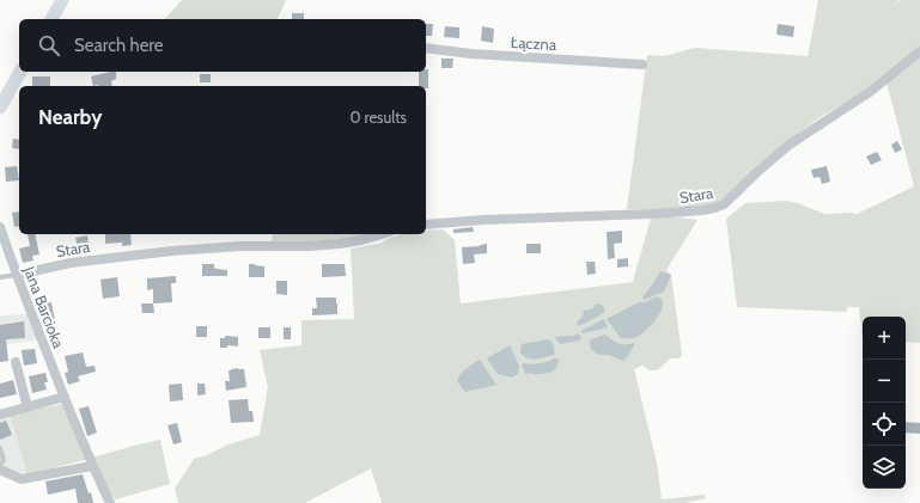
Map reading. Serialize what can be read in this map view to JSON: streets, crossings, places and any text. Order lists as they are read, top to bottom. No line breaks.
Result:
{"streets":{"street":["Łączna","Stara","Jana Barcioka"]},"crossings":[["Stara","Jana Barcioka"]],"page":{"search":"Search here","heading":["Nearby","0 results"],"map_buttons":["+","−"]}}
